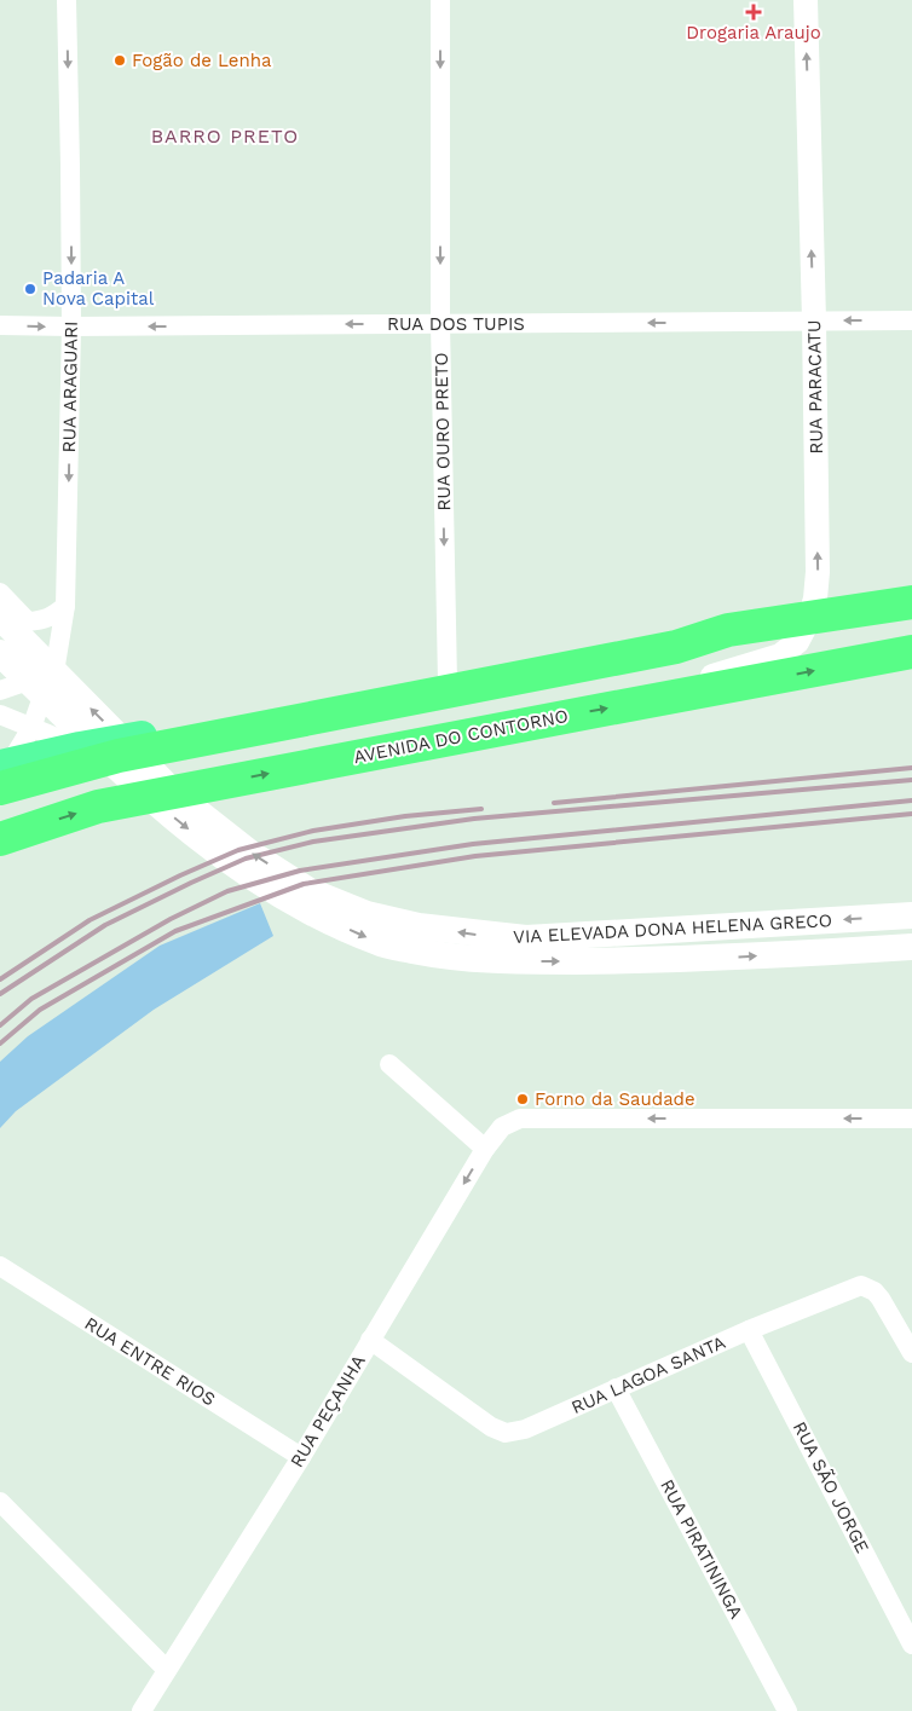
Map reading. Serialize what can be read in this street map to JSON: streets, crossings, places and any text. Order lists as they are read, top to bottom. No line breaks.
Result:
{"streets":{"highway":["AVENIDA DO CONTORNO"],"main road":["VIA ELEVADA DONA HELENA GRECO"],"street":["RUA DOS TUPIS","RUA ARAGUARI","RUA PARACATU","RUA OURO PRETO","RUA ENTRE RIOS","RUA LAGOA SANTA","RUA PEÇANHA","RUA SÃO JORGE","RUA PIRATININGA"]},"crossings":[["RUA DOS TUPIS","RUA ARAGUARI"],["RUA DOS TUPIS","RUA PARACATU"],["RUA DOS TUPIS","RUA OURO PRETO"],["RUA PARACATU","AVENIDA DO CONTORNO"],["RUA ENTRE RIOS","RUA PEÇANHA"],["RUA LAGOA SANTA","RUA PEÇANHA"],["RUA LAGOA SANTA","RUA SÃO JORGE"],["RUA LAGOA SANTA","RUA PIRATININGA"]],"one_way":["RUA DOS TUPIS","RUA ARAGUARI","RUA PARACATU","RUA OURO PRETO","RUA PEÇANHA"],"districts":["BARRO PRETO"],"places":{"health":["Drogaria Araujo"],"other":["Fogão de Lenha","Padaria A Nova Capital","Forno da Saudade"]}}
